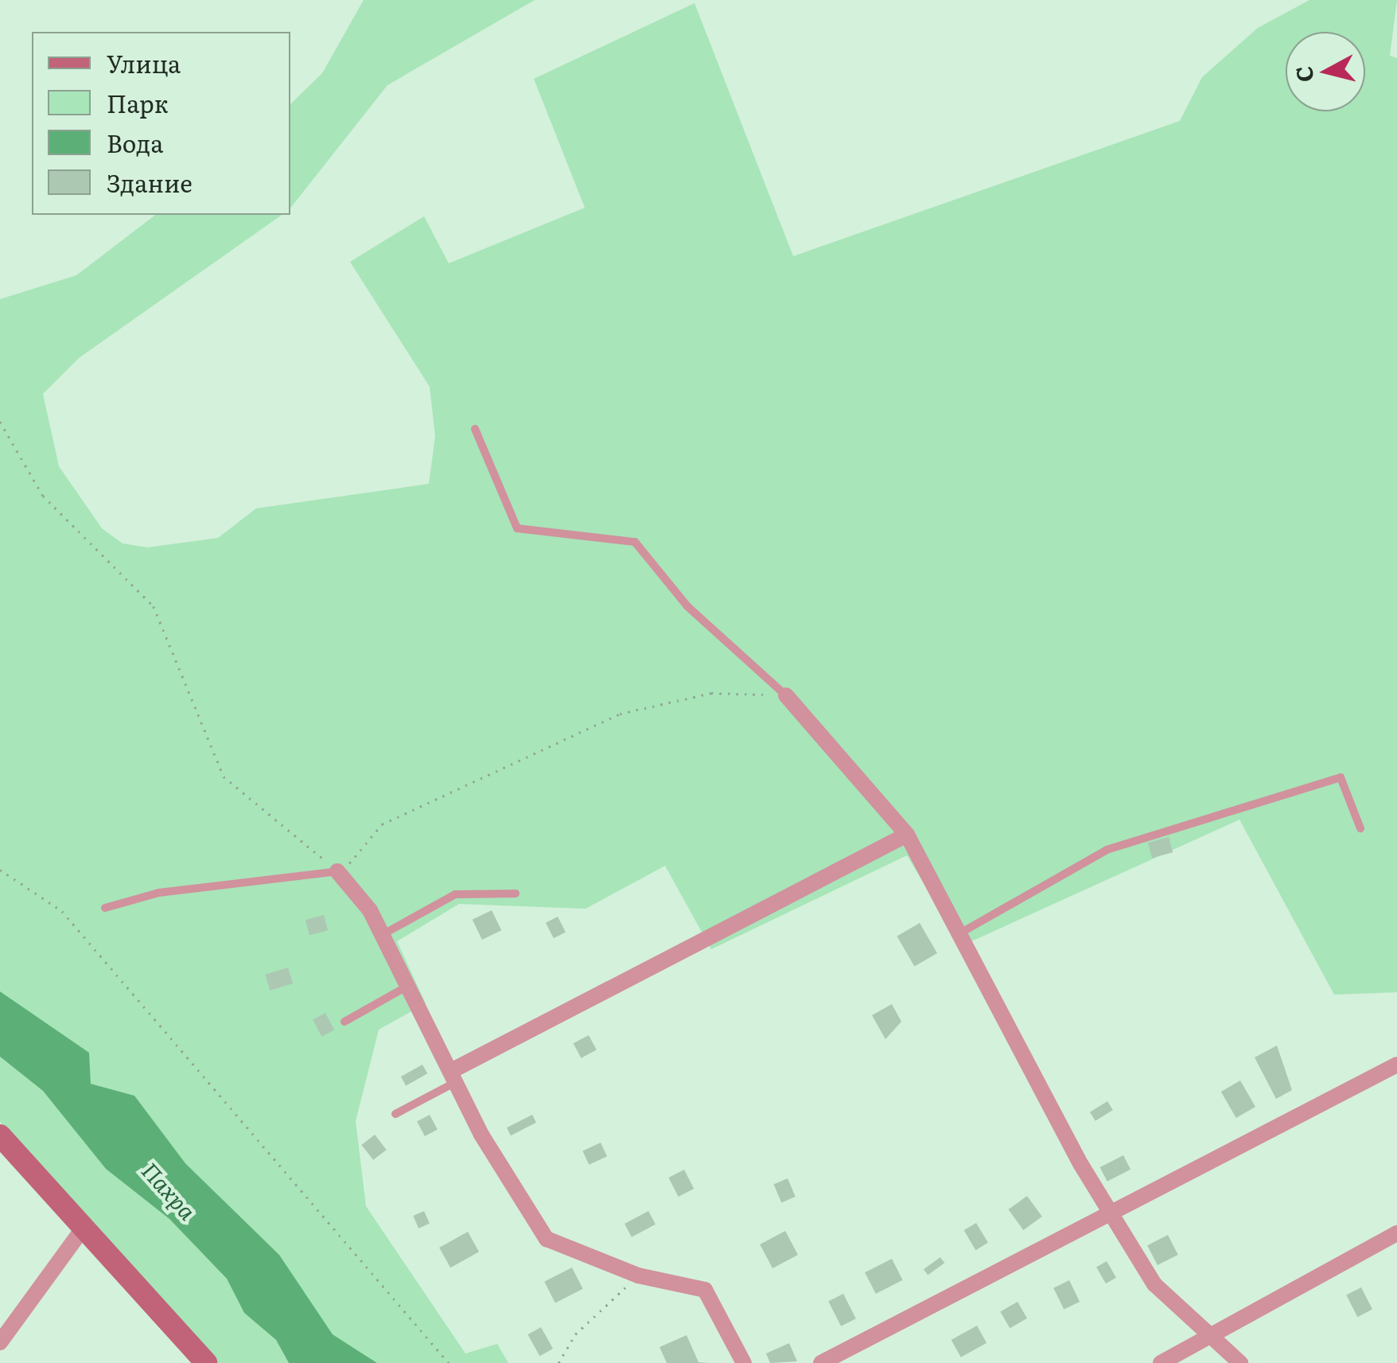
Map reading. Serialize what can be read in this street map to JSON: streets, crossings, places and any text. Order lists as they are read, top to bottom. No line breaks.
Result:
{"water":["Пахра"],"legend":["Улица","Парк","Вода","Здание"],"north":"left"}
